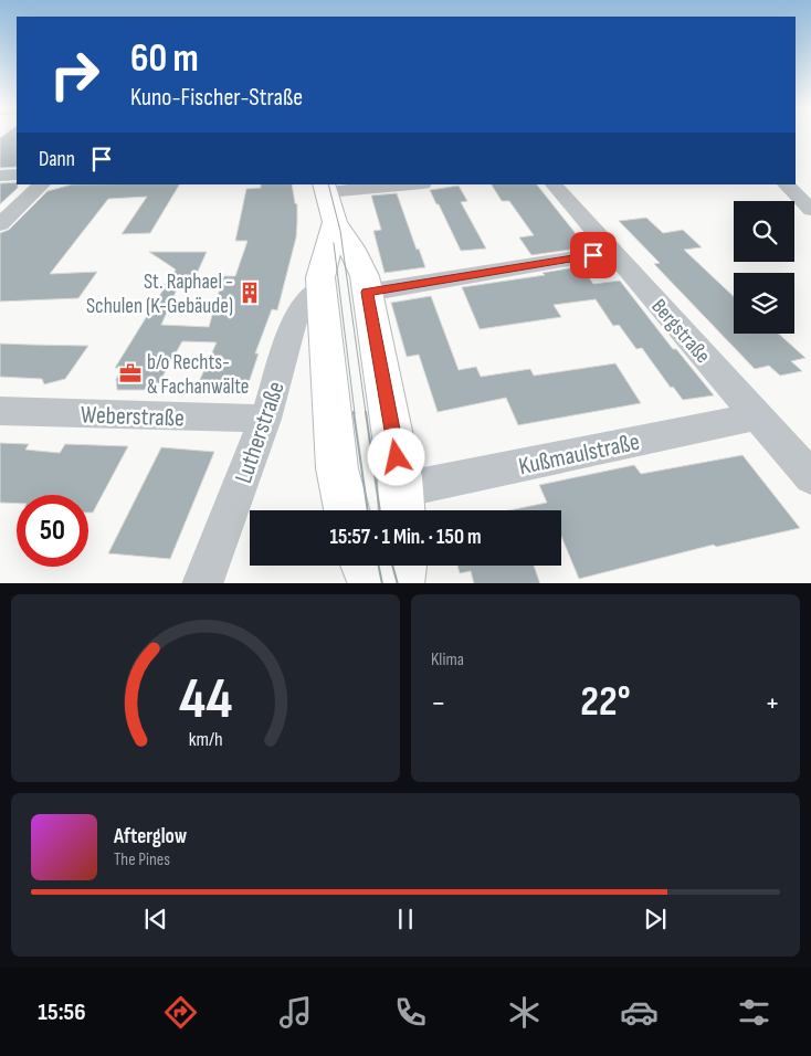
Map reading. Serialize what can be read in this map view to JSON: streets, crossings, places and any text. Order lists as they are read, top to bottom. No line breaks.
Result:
{"streets":{"street":["Bergstraße","Weberstraße","Lutherstraße","Kußmaulstraße"]},"crossings":[["Bergstraße","Kußmaulstraße"],["Weberstraße","Lutherstraße"]],"places":{"building":["St. Raphael - Schulen (K-Gebäude)"],"office":["b/o Rechts- & Fachanwälte"]},"page":{"turn":["60 m","Kuno-Fischer-Straße"],"then":"Dann","limit":"50","trip":"15:57 · 1 Min. · 150 m","tile":"Klima","heat":["−","22°","+"],"song":["Afterglow","The Pines"],"tabs":"15:56","gauge":["44","km/h"]}}
